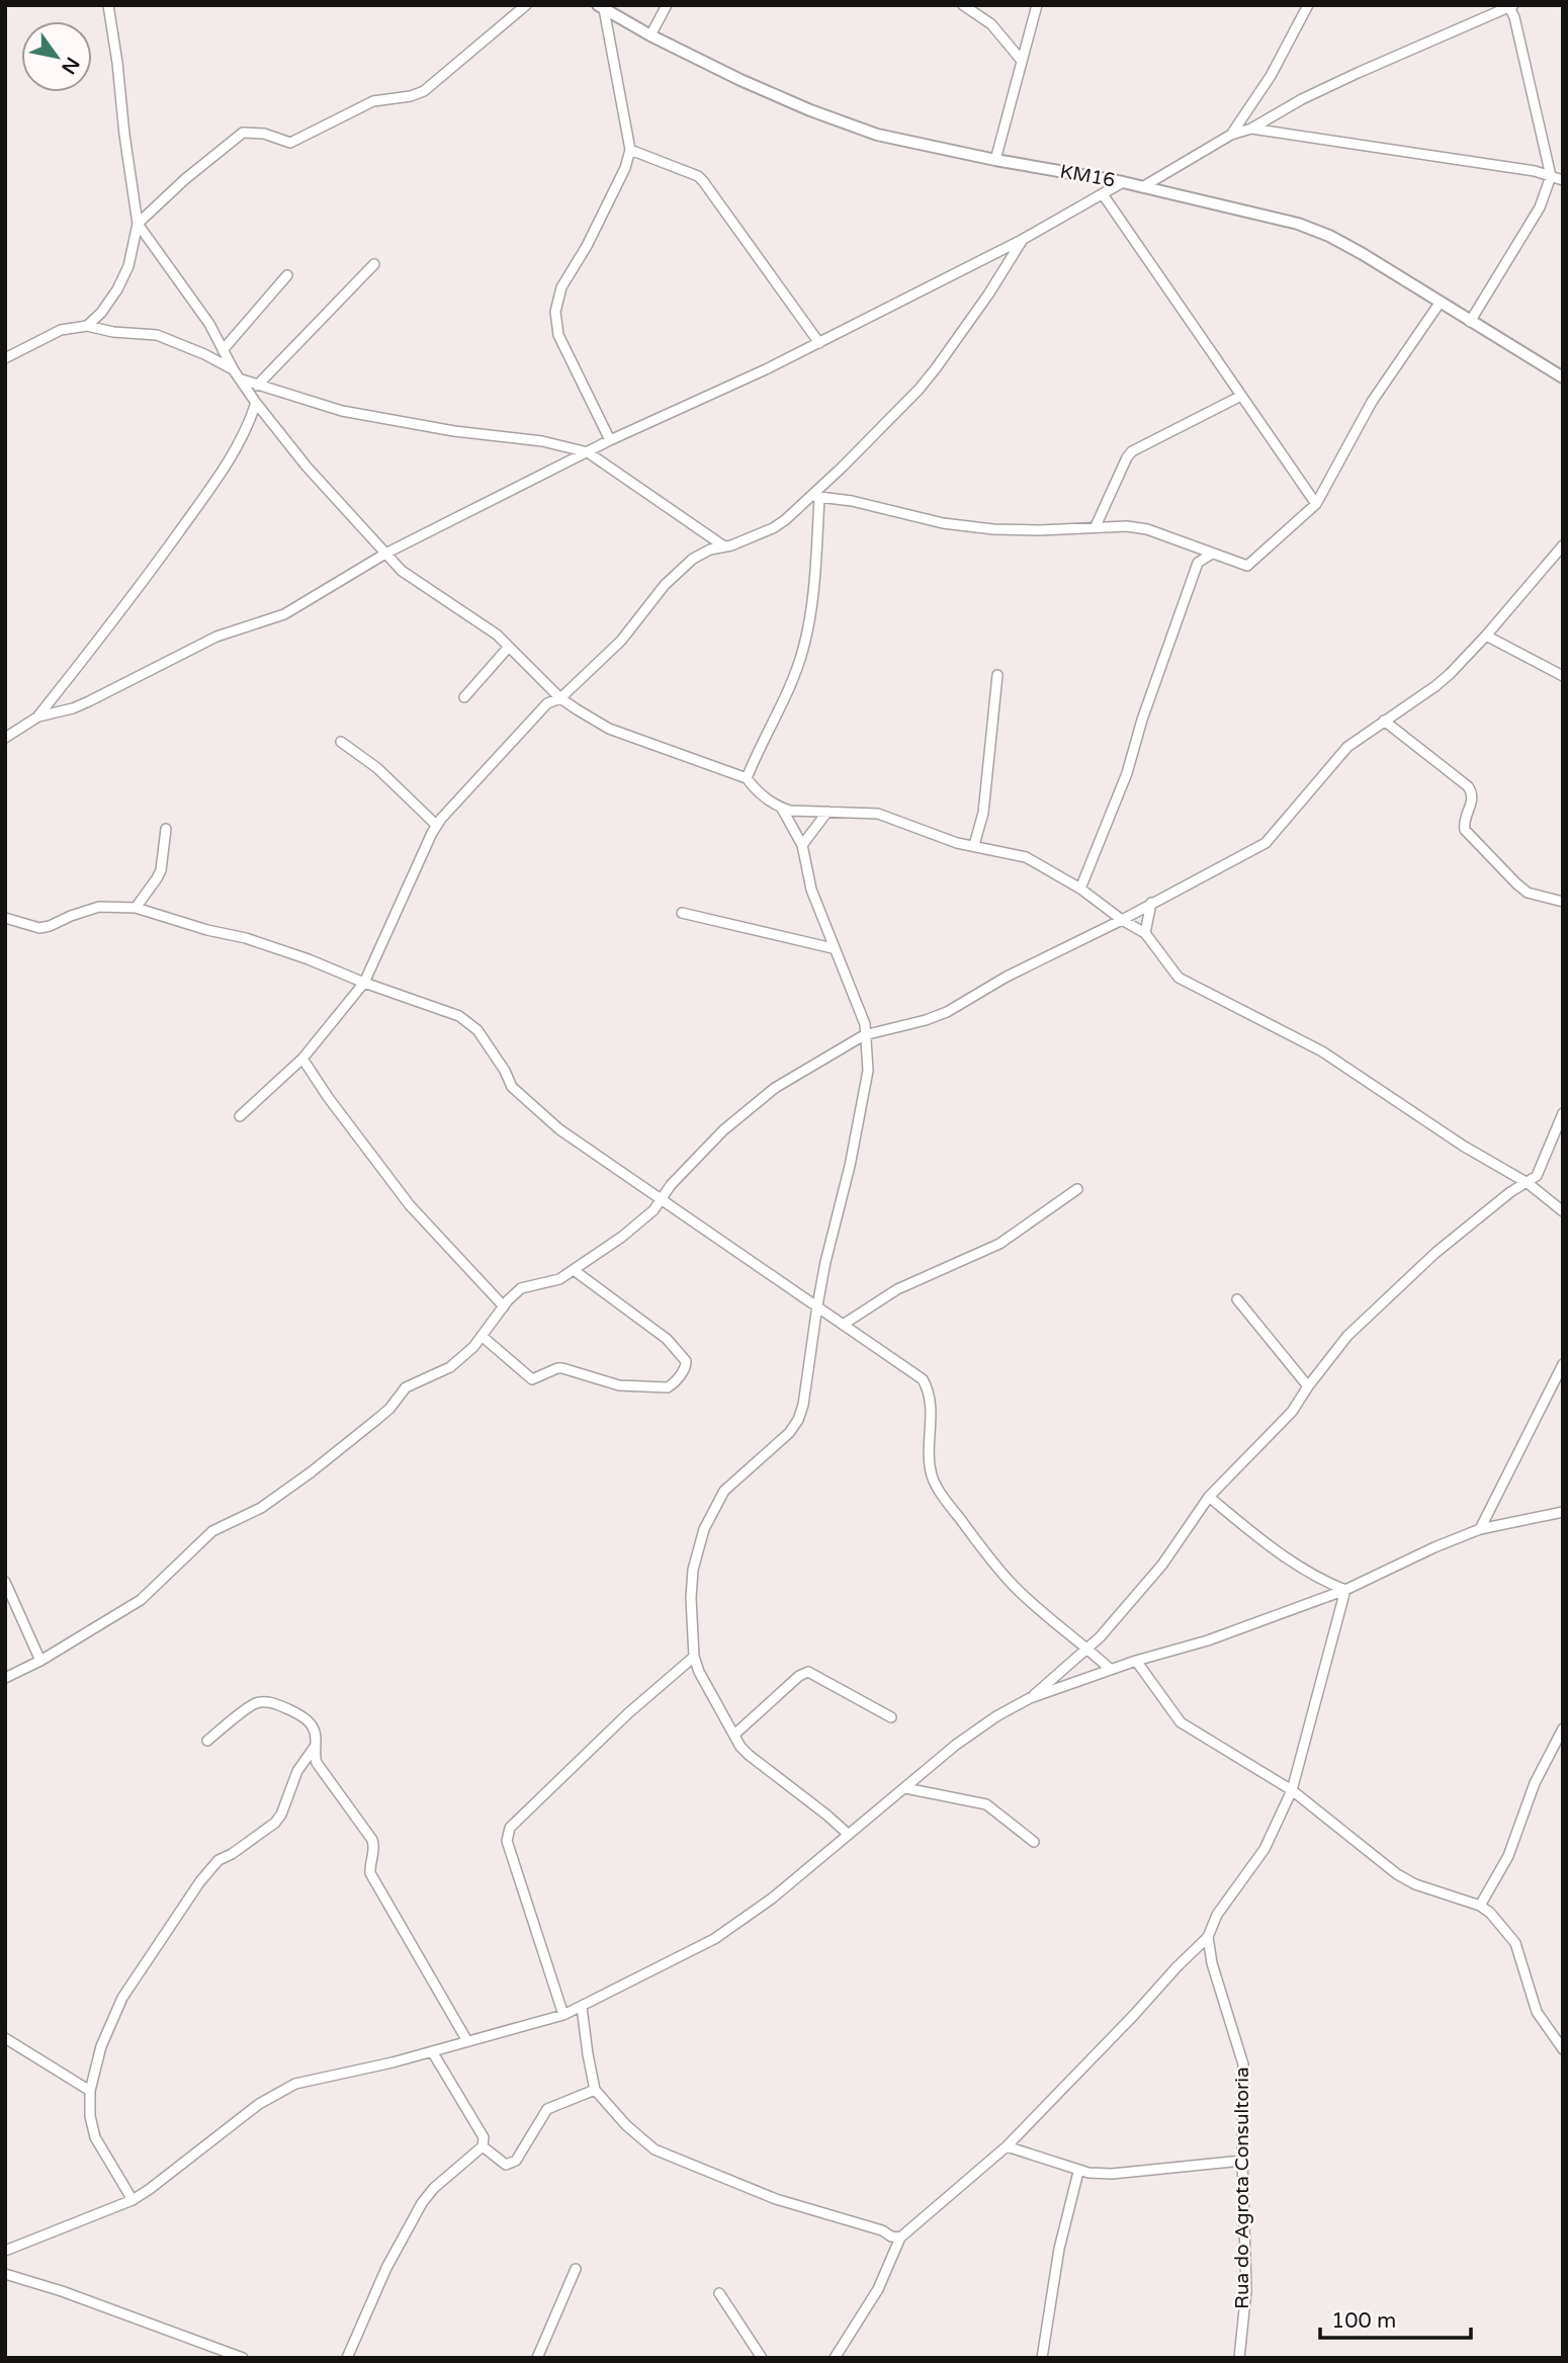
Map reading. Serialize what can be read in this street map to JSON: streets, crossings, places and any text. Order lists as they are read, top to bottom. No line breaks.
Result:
{"streets":{"street":["KM16","Rua do Agrota Consultoria"]},"scale_bar":"100 m","north":"bottom right"}
